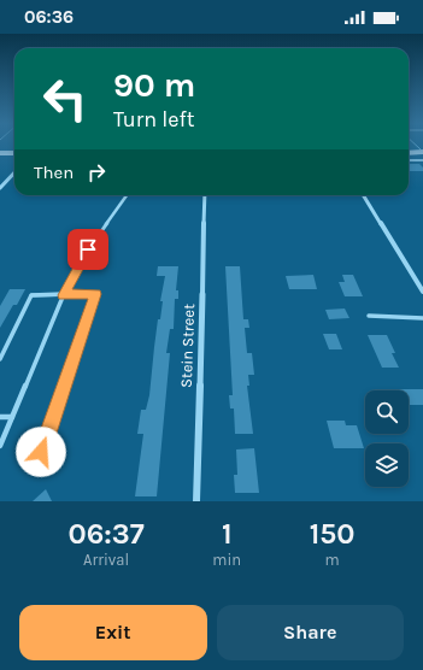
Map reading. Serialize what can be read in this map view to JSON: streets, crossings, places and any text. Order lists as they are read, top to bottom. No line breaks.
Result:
{"streets":{"street":["Stein Street"]},"page":{"status":"06:36","turn":["90 m","Turn left"],"then":"Then","eta":["06:37","Arrival","1","min","150","m"],"buttons":["Exit","Share"]}}
